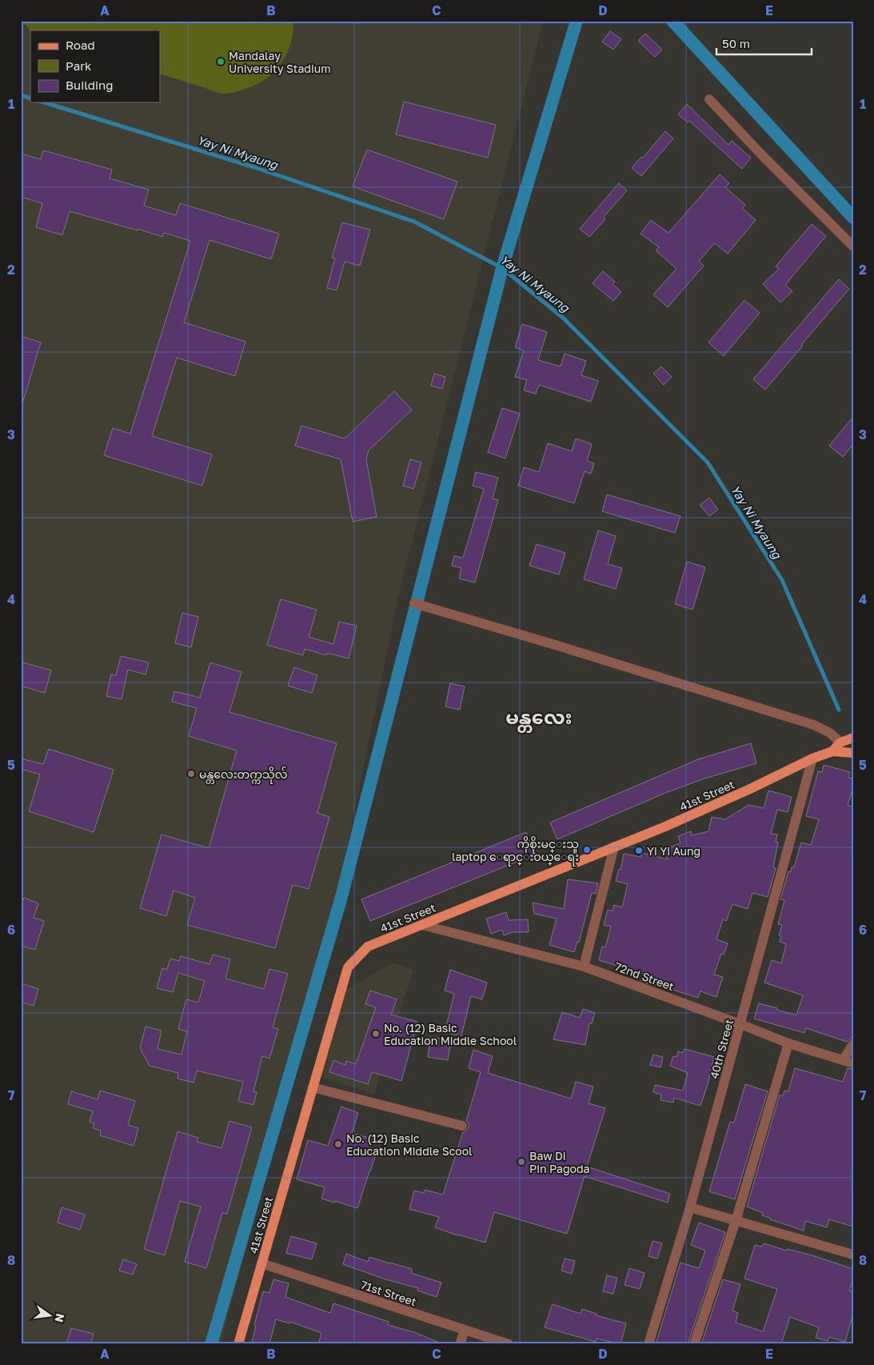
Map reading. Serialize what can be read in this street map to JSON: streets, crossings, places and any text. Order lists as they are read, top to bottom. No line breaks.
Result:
{"streets":{"main road":["41st Street"],"street":["72nd Street","40th Street","71st Street"]},"crossings":[["41st Street","72nd Street"],["41st Street","40th Street"],["41st Street","71st Street"],["72nd Street","40th Street"]],"districts":["မန္တလေး"],"water":["Yay Ni Myaung"],"places":["Mandalay University Stadium","မန္တလေးတက္ကသိုလ်","ကိုစိုးမင္းသူ laptop ေရာင္းဝယ္ေရး","Yi Yi Aung","No. (12) Basic Education Middle School","No. (12) Basic Education Middle Scool","Baw Di Pin Pagoda"],"legend":["Road","Park","Building"],"scale_bar":"50 m","north":"right","grid":{"columns":["A","B","C","D","E"],"rows":["1","2","3","4","5","6","7","8"]}}
